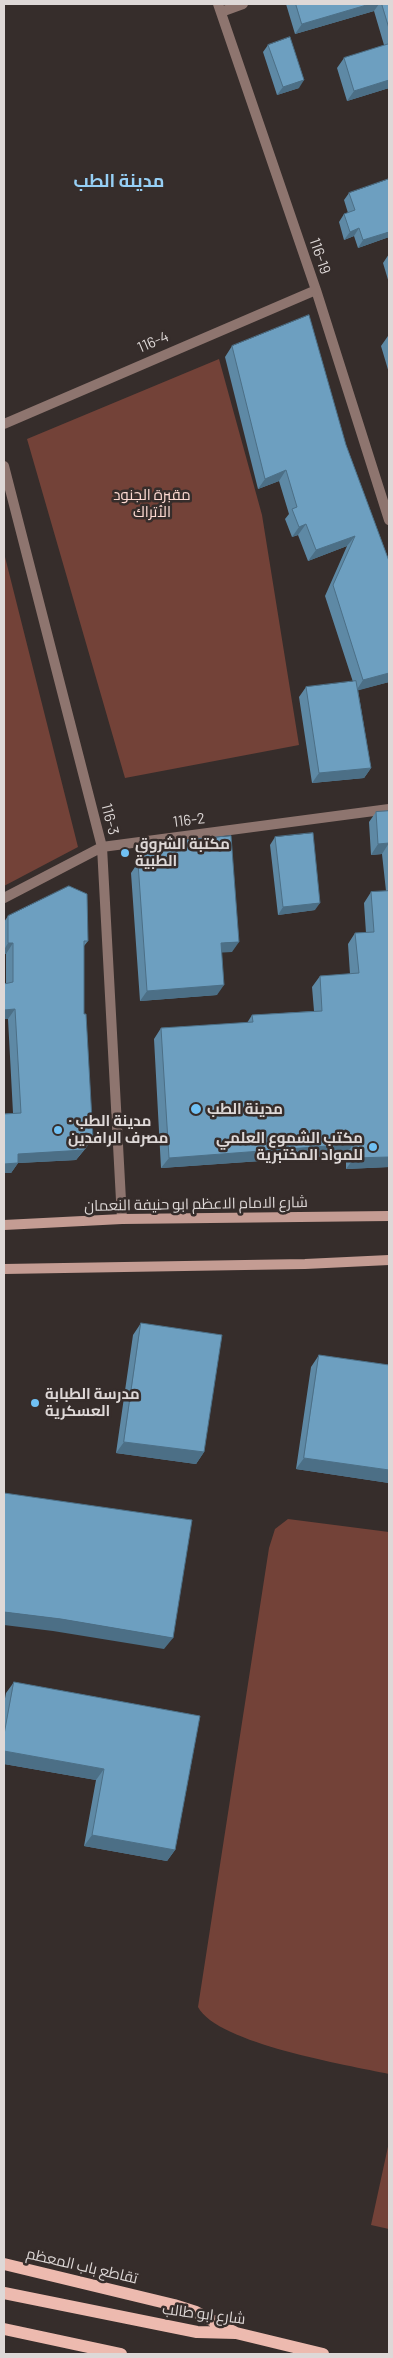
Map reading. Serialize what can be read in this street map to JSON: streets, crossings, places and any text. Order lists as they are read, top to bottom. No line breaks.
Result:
{"streets":{"main road":["شارع الامام الاعظم ابو حنيفة النعمان","تقاطع باب المعظم","شارع ابو طالب"],"street":["116-19","116-4","116-3","116-2"]},"crossings":[["116-19","116-4"],["116-3","116-2"],["116-3","شارع الامام الاعظم ابو حنيفة النعمان"],["تقاطع باب المعظم","شارع ابو طالب"]],"districts":["مدينة الطب"],"parks":["مقبرة الجنود الأتراك"],"places":["مكتبة الشروق الطبية","مدينة الطب","مدينة الطب ٠ مصرف الرافدين","مكتب الشموع العلمي للمواد المختبرية","مدرسة الطبابة العسكرية"]}
